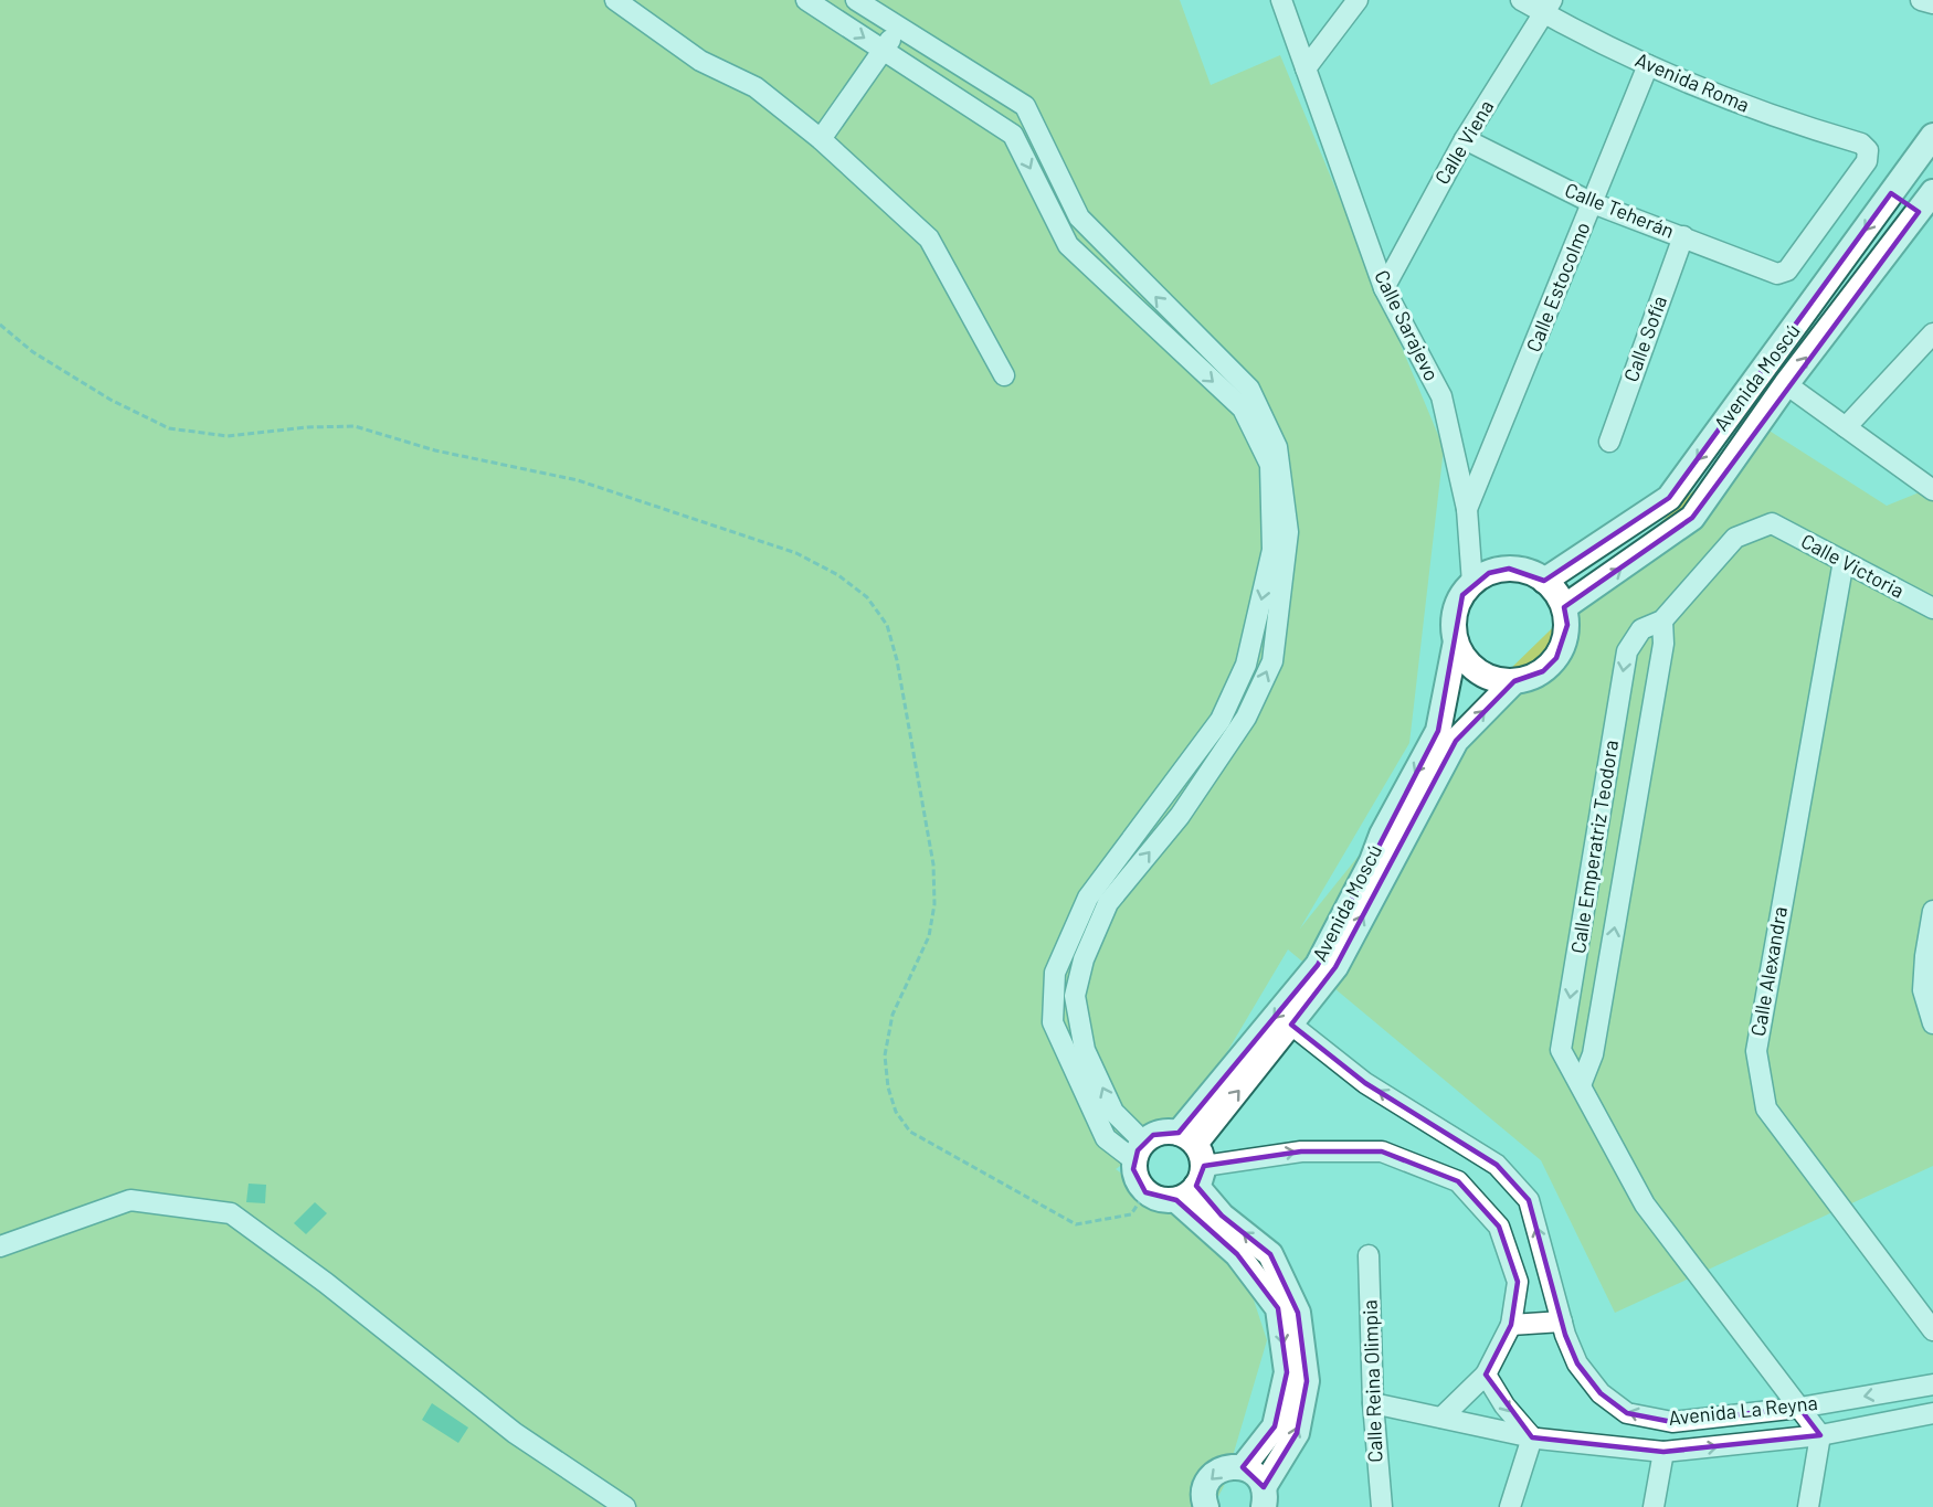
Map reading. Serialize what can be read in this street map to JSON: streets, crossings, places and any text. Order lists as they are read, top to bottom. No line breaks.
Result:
{"streets":{"street":["Avenida Roma","Calle Viena","Calle Teherán","Calle Estocolmo","Calle Sarajevo","Calle Sofía","Avenida Moscú","Calle Victoria","Calle Emperatriz Teodora","Calle Alexandra","Calle Reina Olimpia","Avenida La Reyna"]},"crossings":[["Avenida Roma","Calle Viena"],["Avenida Roma","Calle Teherán"],["Avenida Roma","Calle Estocolmo"],["Calle Viena","Calle Teherán"],["Calle Viena","Calle Sarajevo"],["Calle Teherán","Calle Estocolmo"],["Calle Teherán","Calle Sofía"],["Calle Estocolmo","Calle Sarajevo"],["Calle Sarajevo","Avenida Moscú"],["Avenida Moscú","Avenida La Reyna"],["Calle Victoria","Calle Emperatriz Teodora"],["Calle Victoria","Calle Alexandra"],["Calle Emperatriz Teodora","Avenida La Reyna"],["Calle Reina Olimpia","Avenida La Reyna"]]}
